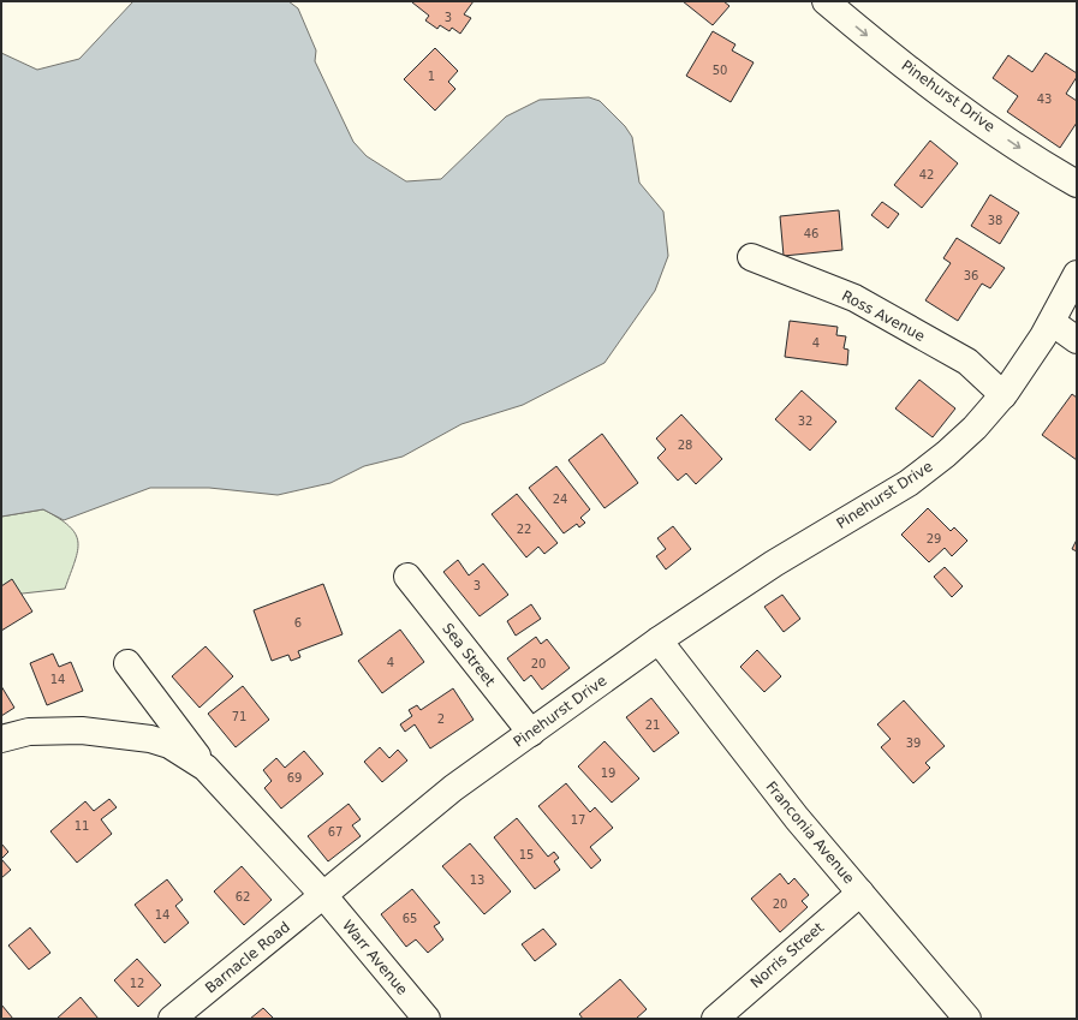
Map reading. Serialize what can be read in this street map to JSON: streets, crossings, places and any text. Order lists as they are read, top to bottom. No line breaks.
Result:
{"streets":{"street":["Pinehurst Drive","Ross Avenue","Sea Street","Franconia Avenue","Norris Street","Barnacle Road","Warr Avenue"]},"crossings":[["Pinehurst Drive","Ross Avenue"],["Pinehurst Drive","Sea Street"],["Pinehurst Drive","Franconia Avenue"],["Pinehurst Drive","Barnacle Road"],["Pinehurst Drive","Warr Avenue"],["Franconia Avenue","Norris Street"],["Barnacle Road","Warr Avenue"]],"house_numbers":["3","50","1","43","42","38","46","36","4","32","28","24","22","29","3","6","4","20","14","71","2","21","39","19","69","17","11","67","15","13","62","20","14","65","12"]}
